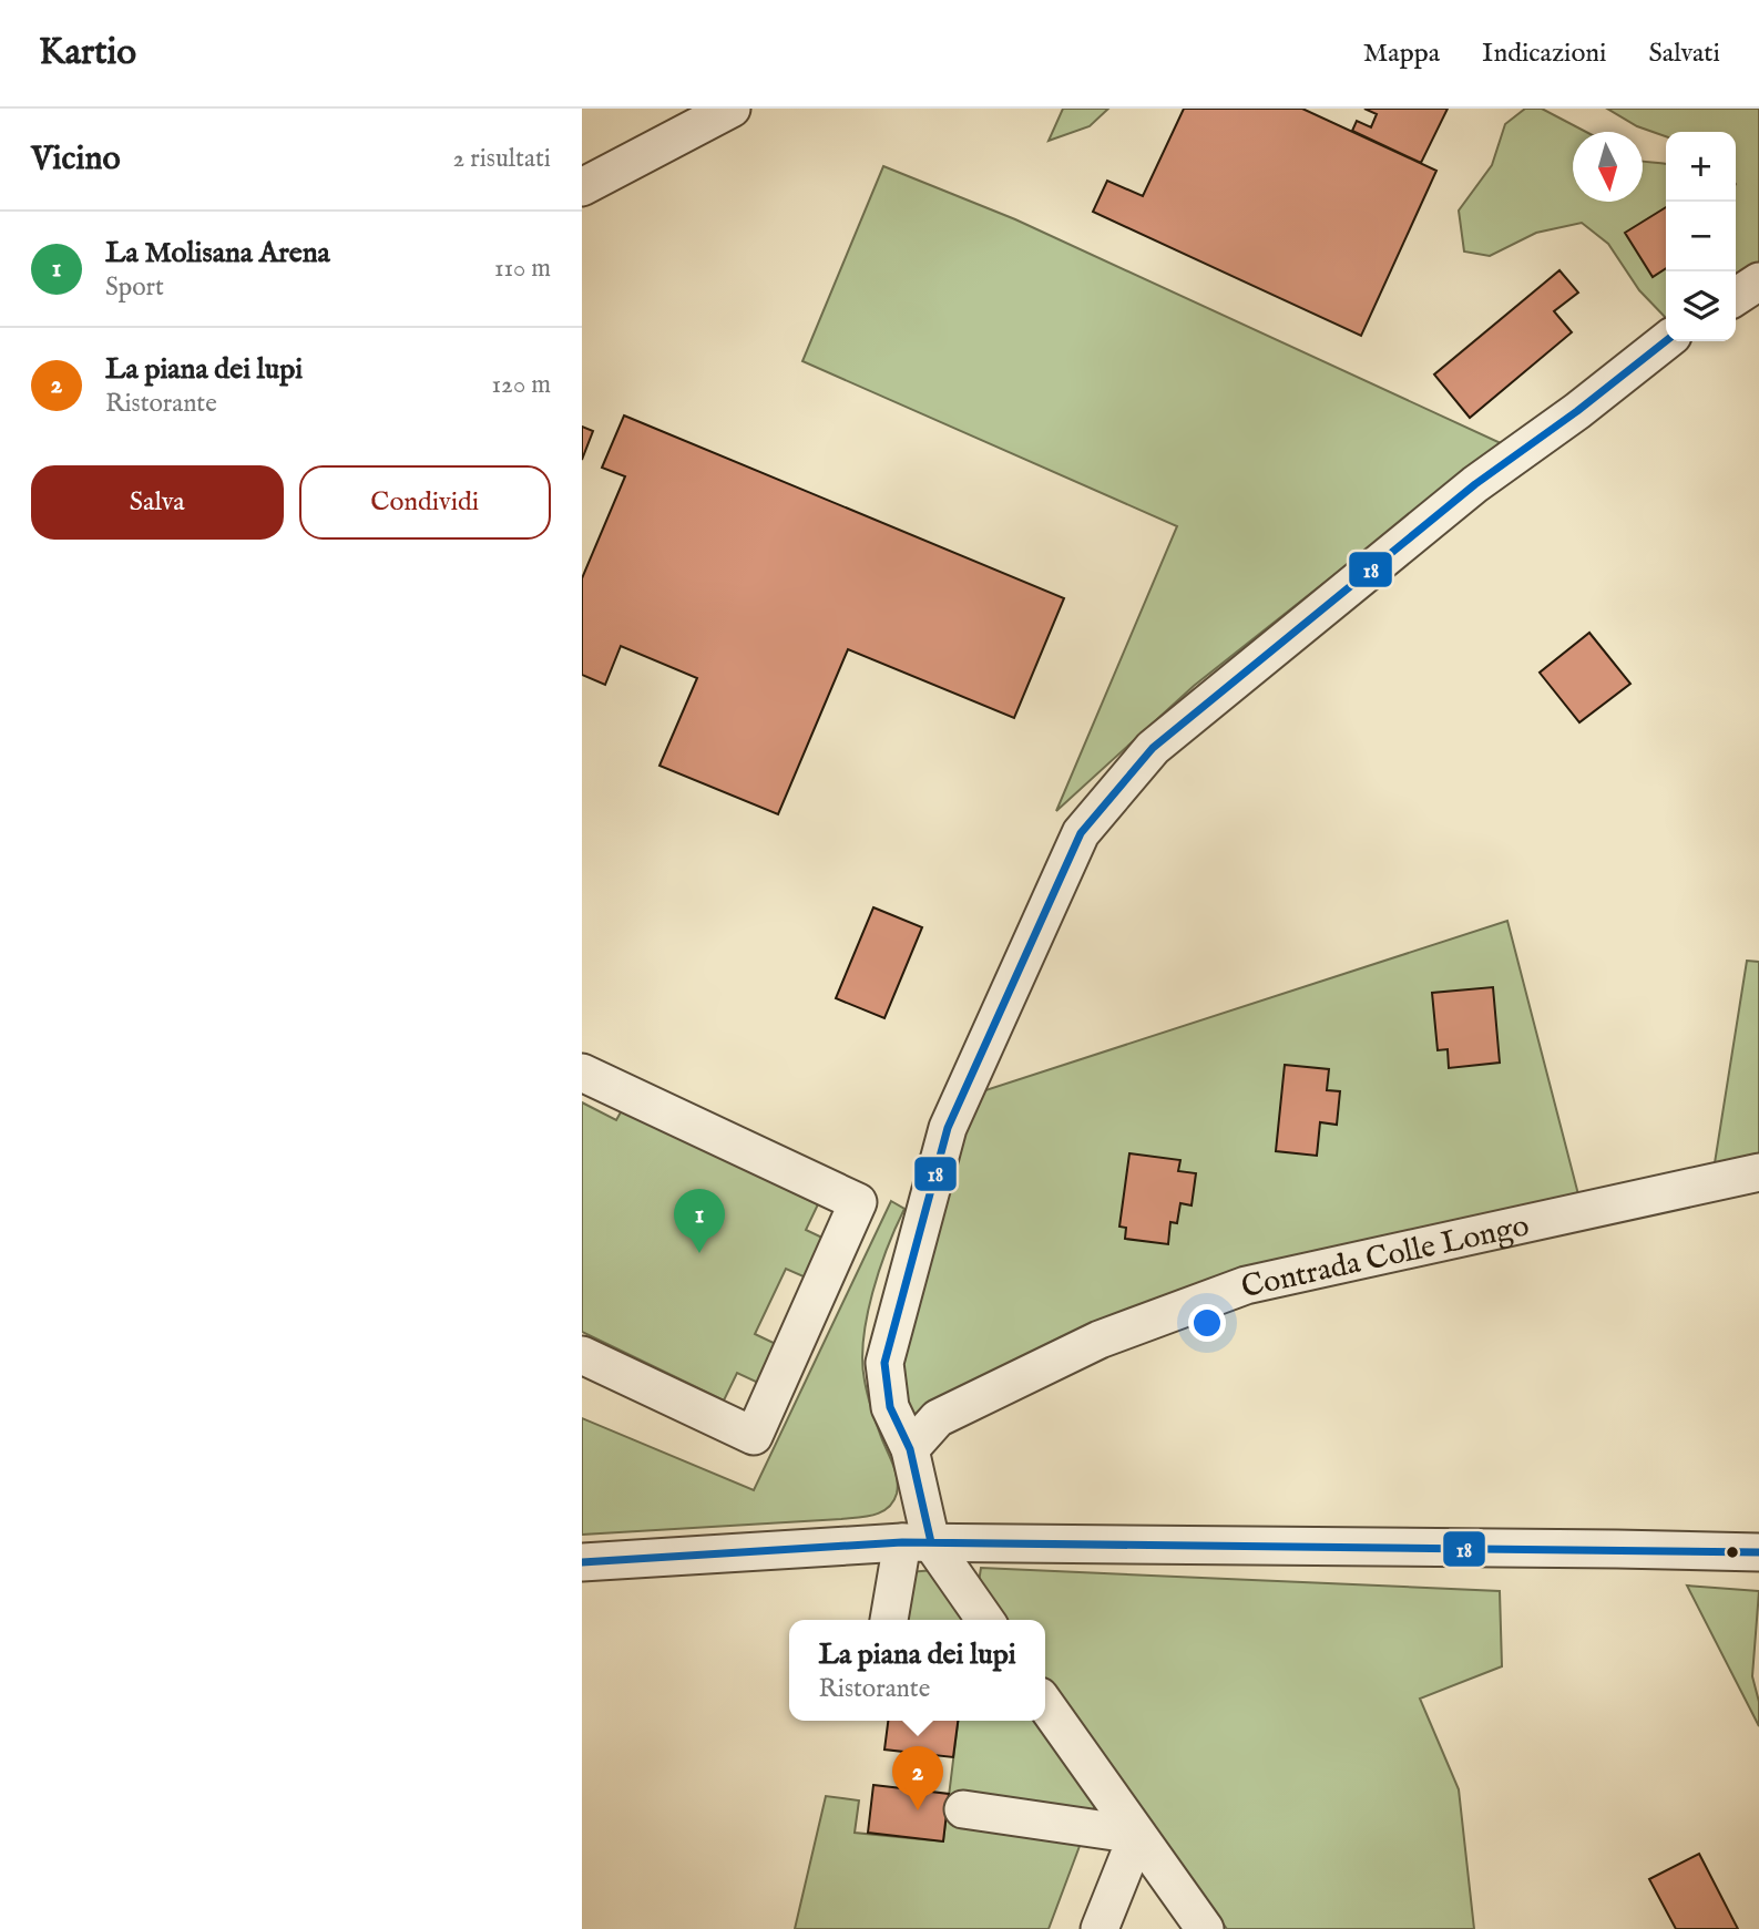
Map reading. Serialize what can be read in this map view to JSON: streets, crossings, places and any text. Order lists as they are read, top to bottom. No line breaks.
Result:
{"streets":{"street":["Contrada Colle Longo"]},"lines":["transit line 18"],"north":"bottom","page":{"header":"Kartio","nav":["Mappa","Indicazioni","Salvati"],"heading":["Vicino","2 risultati"],"map_buttons":["+","−"],"list":[{"mark":"1","name":"La Molisana Arena","note":"Sport","value":"110 m"},{"mark":"2","name":"La piana dei lupi","note":"Ristorante","value":"120 m"}],"buttons":["Salva","Condividi"],"pins":["1","2"],"popup":["La piana dei lupi","Ristorante"]}}
